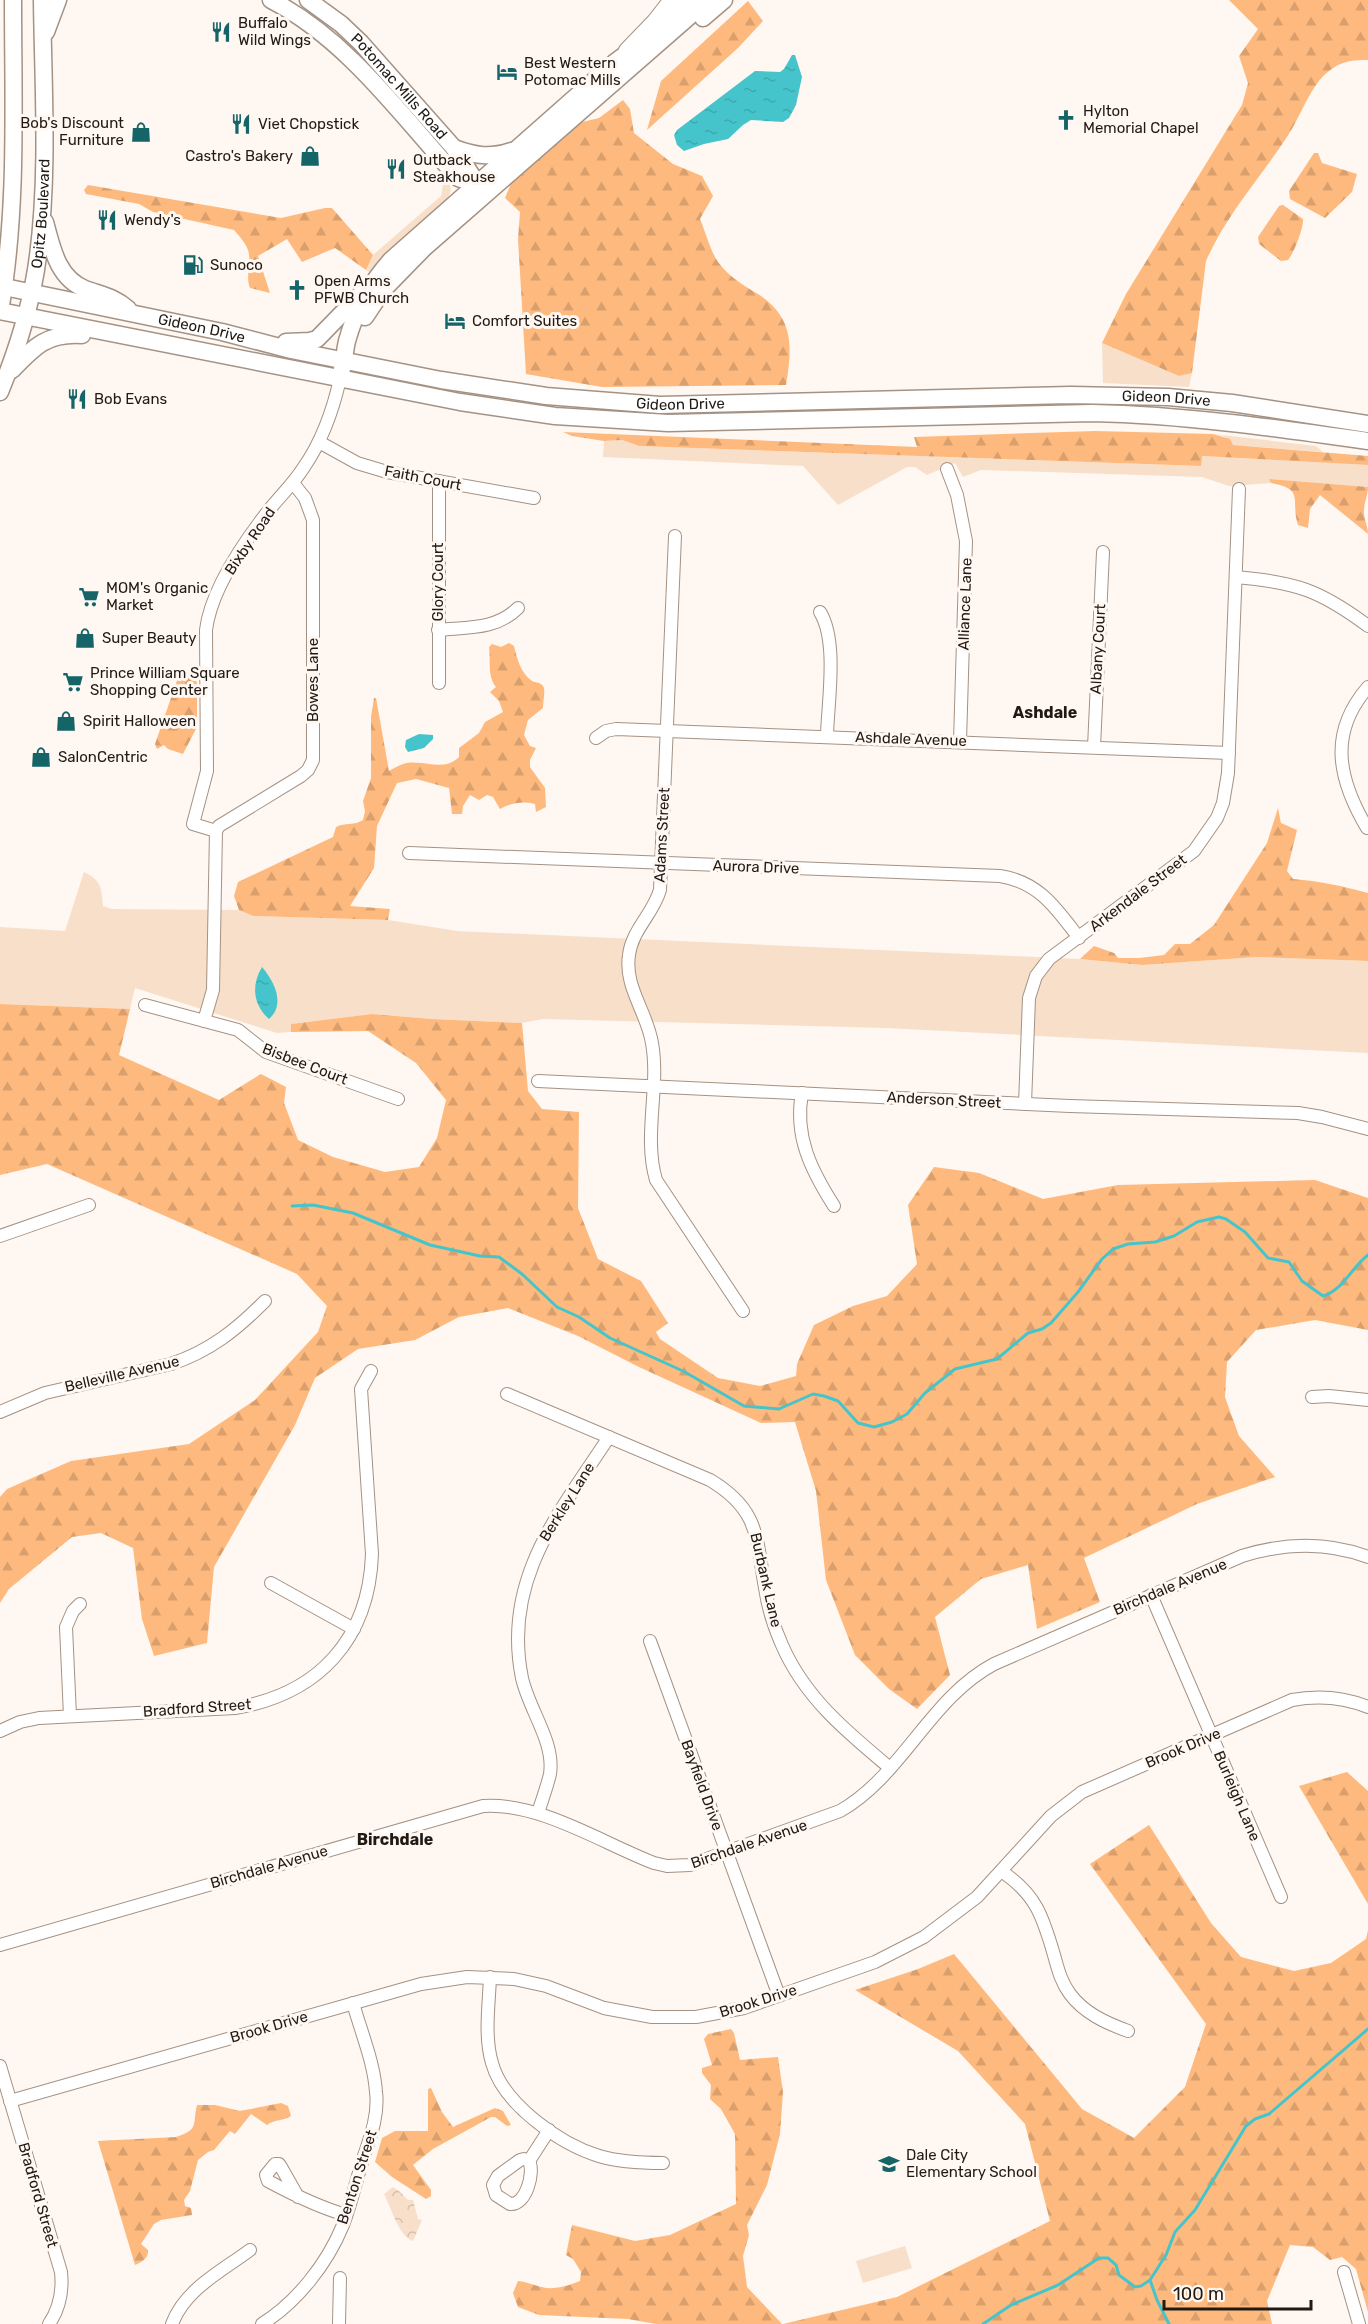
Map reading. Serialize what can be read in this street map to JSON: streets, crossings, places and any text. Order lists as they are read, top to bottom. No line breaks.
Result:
{"streets":{"main road":["Potomac Mills Road","Opitz Boulevard","Gideon Drive"],"street":["Faith Court","Bixby Road","Glory Court","Alliance Lane","Albany Court","Bowes Lane","Ashdale Avenue","Adams Street","Aurora Drive","Arkendale Street","Bisbee Court","Anderson Street","Belleville Avenue","Berkley Lane","Burbank Lane","Birchdale Avenue","Bradford Street","Brook Drive","Bayfield Drive","Burleigh Lane","Benton Street"]},"crossings":[["Opitz Boulevard","Gideon Drive"],["Gideon Drive","Bixby Road"],["Faith Court","Bixby Road"],["Faith Court","Glory Court"],["Bixby Road","Bowes Lane"],["Alliance Lane","Ashdale Avenue"],["Albany Court","Ashdale Avenue"],["Ashdale Avenue","Adams Street"],["Ashdale Avenue","Arkendale Street"],["Adams Street","Aurora Drive"],["Adams Street","Anderson Street"],["Aurora Drive","Arkendale Street"],["Arkendale Street","Anderson Street"],["Berkley Lane","Burbank Lane"],["Berkley Lane","Birchdale Avenue"],["Burbank Lane","Birchdale Avenue"],["Birchdale Avenue","Bayfield Drive"],["Birchdale Avenue","Burleigh Lane"],["Bradford Street","Brook Drive"],["Brook Drive","Bayfield Drive"],["Brook Drive","Burleigh Lane"],["Brook Drive","Benton Street"]],"districts":["Ashdale","Birchdale"],"places":{"restaurant":["Buffalo Wild Wings","Viet Chopstick","Outback Steakhouse","Wendy's","Bob Evans"],"hotel":["Best Western Potomac Mills","Comfort Suites"],"church":["Hylton Memorial Chapel","Open Arms PFWB Church"],"shop":["Bob's Discount Furniture","Castro's Bakery","Super Beauty","Spirit Halloween","SalonCentric"],"fuel station":["Sunoco"],"supermarket":["MOM's Organic Market","Prince William Square Shopping Center"],"school or university":["Dale City Elementary School"]},"scale_bar":"100 m"}
